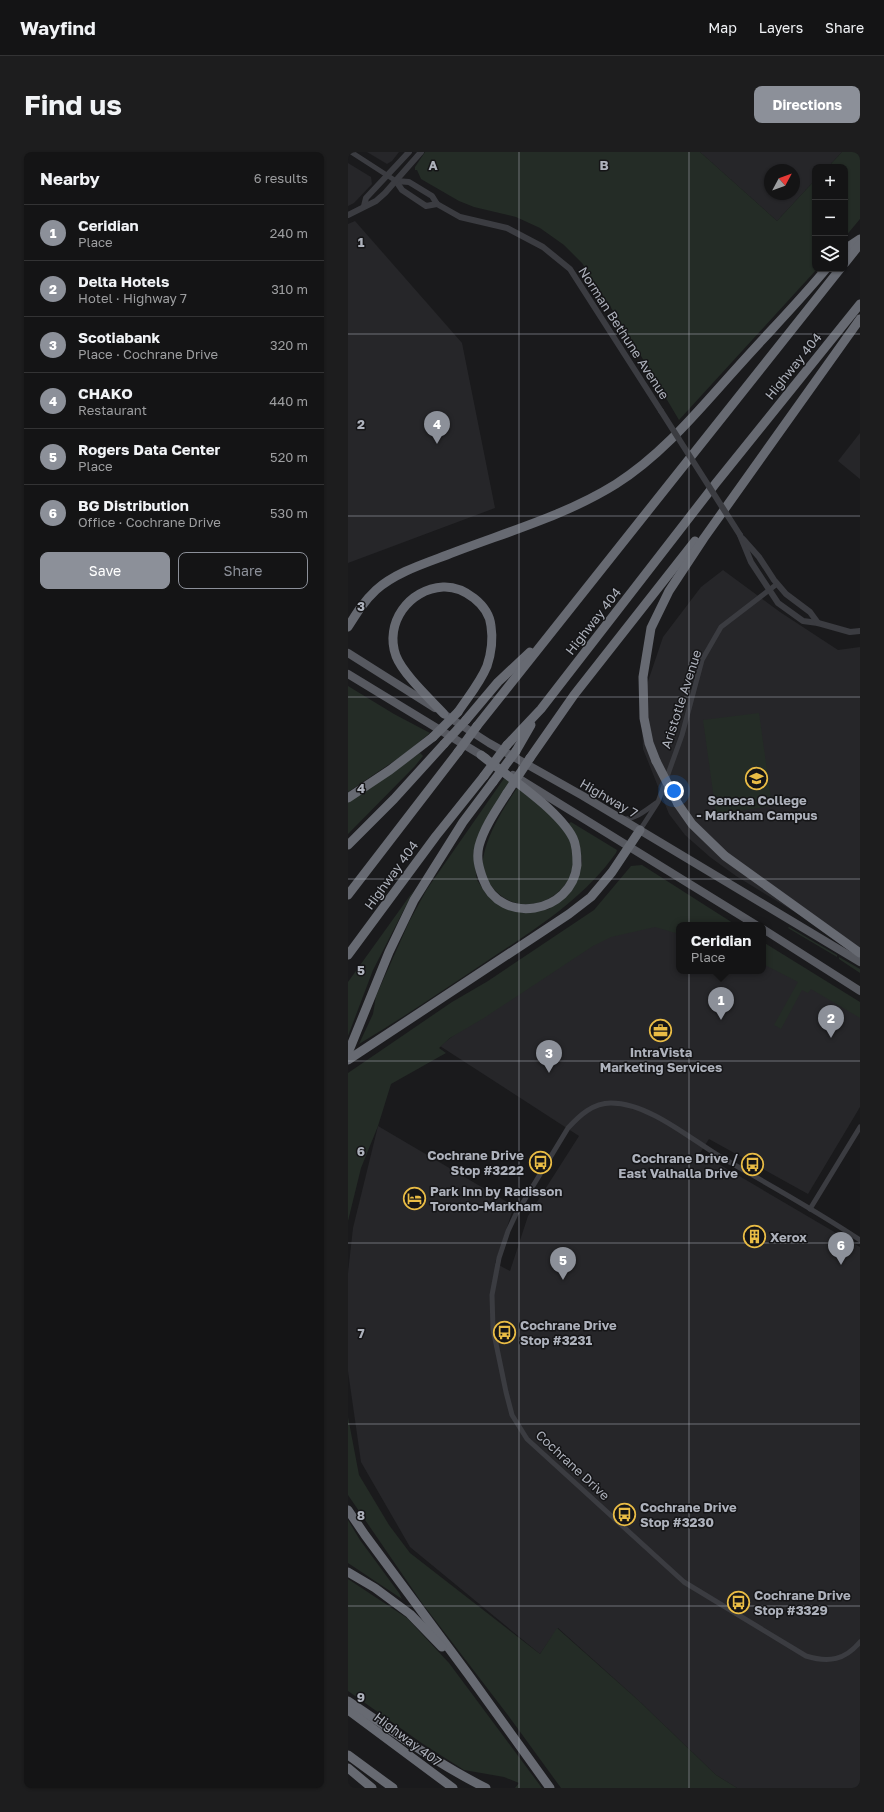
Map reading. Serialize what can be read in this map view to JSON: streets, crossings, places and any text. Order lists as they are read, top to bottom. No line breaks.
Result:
{"streets":{"highway":["Highway 404","Highway 407"],"main road":["Highway 7"],"street":["Norman Bethune Avenue","Aristotle Avenue","Cochrane Drive"]},"crossings":[["Norman Bethune Avenue","Aristotle Avenue"],["Aristotle Avenue","Highway 7"]],"places":{"school or university":["Seneca College - Markham Campus"],"office":["IntraVista Marketing Services"],"bus stop":["Cochrane Drive Stop #3222","Cochrane Drive / East Valhalla Drive","Cochrane Drive Stop #3231","Cochrane Drive Stop #3230","Cochrane Drive Stop #3329"],"hotel":["Park Inn by Radisson Toronto-Markham"],"building":["Xerox"]},"north":"top right","page":{"header":"Wayfind","nav":["Map","Layers","Share"],"buttons":["Directions",["Save","Share"]],"title":"Find us","heading":["Nearby","6 results"],"map_buttons":["+","−"],"list":[{"mark":"1","name":"Ceridian","note":"Place","value":"240 m"},{"mark":"2","name":"Delta Hotels","note":"Hotel · Highway 7","value":"310 m"},{"mark":"3","name":"Scotiabank","note":"Place · Cochrane Drive","value":"320 m"},{"mark":"4","name":"CHAKO","note":"Restaurant","value":"440 m"},{"mark":"5","name":"Rogers Data Center","note":"Place","value":"520 m"},{"mark":"6","name":"BG Distribution","note":"Office · Cochrane Drive","value":"530 m"}],"pins":["4","1","2","3","6","5"],"popup":["Ceridian","Place"]},"grid":{"columns":["A","B"],"rows":["1","2","3","4","5","6","7","8","9"]}}
